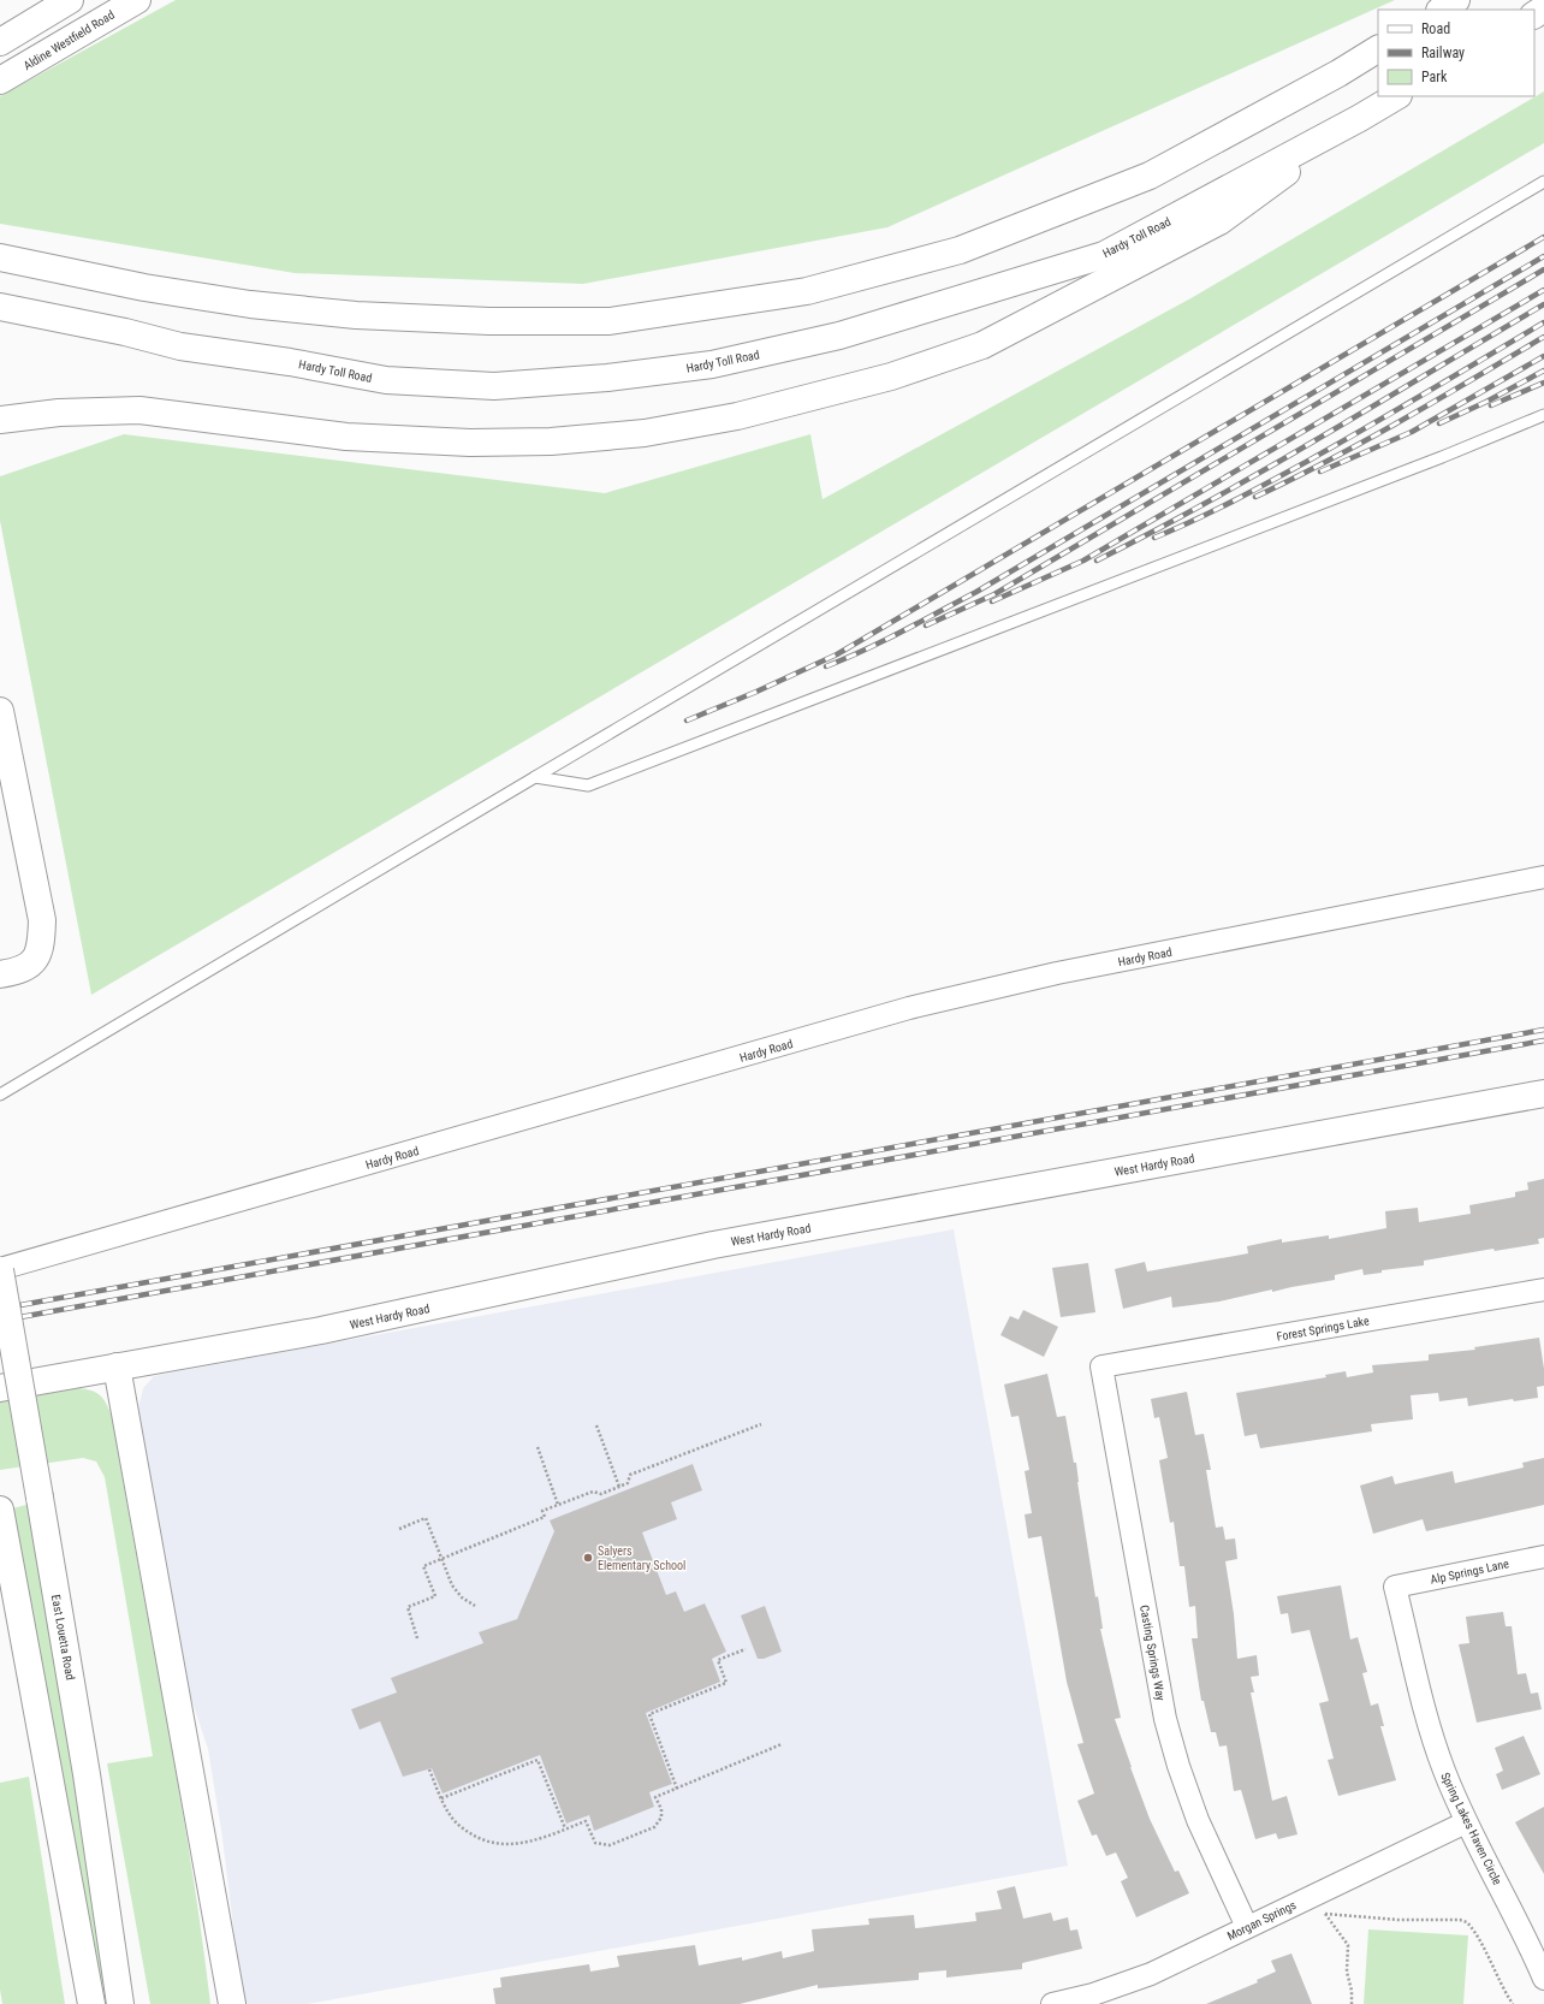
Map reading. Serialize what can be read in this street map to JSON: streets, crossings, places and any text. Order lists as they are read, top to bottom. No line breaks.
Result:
{"streets":{"main road":["Aldine Westfield Road","Hardy Toll Road","West Hardy Road","East Louetta Road"],"street":["Hardy Road","Forest Springs Lake","Alp Springs Lane","Casting Springs Way","Spring Lakes Haven Circle","Morgan Springs"]},"crossings":[["Hardy Road","East Louetta Road"],["Forest Springs Lake","Casting Springs Way"],["Alp Springs Lane","Spring Lakes Haven Circle"],["Casting Springs Way","Morgan Springs"],["Spring Lakes Haven Circle","Morgan Springs"]],"places":["Salyers Elementary School"],"legend":["Road","Railway","Park"]}
